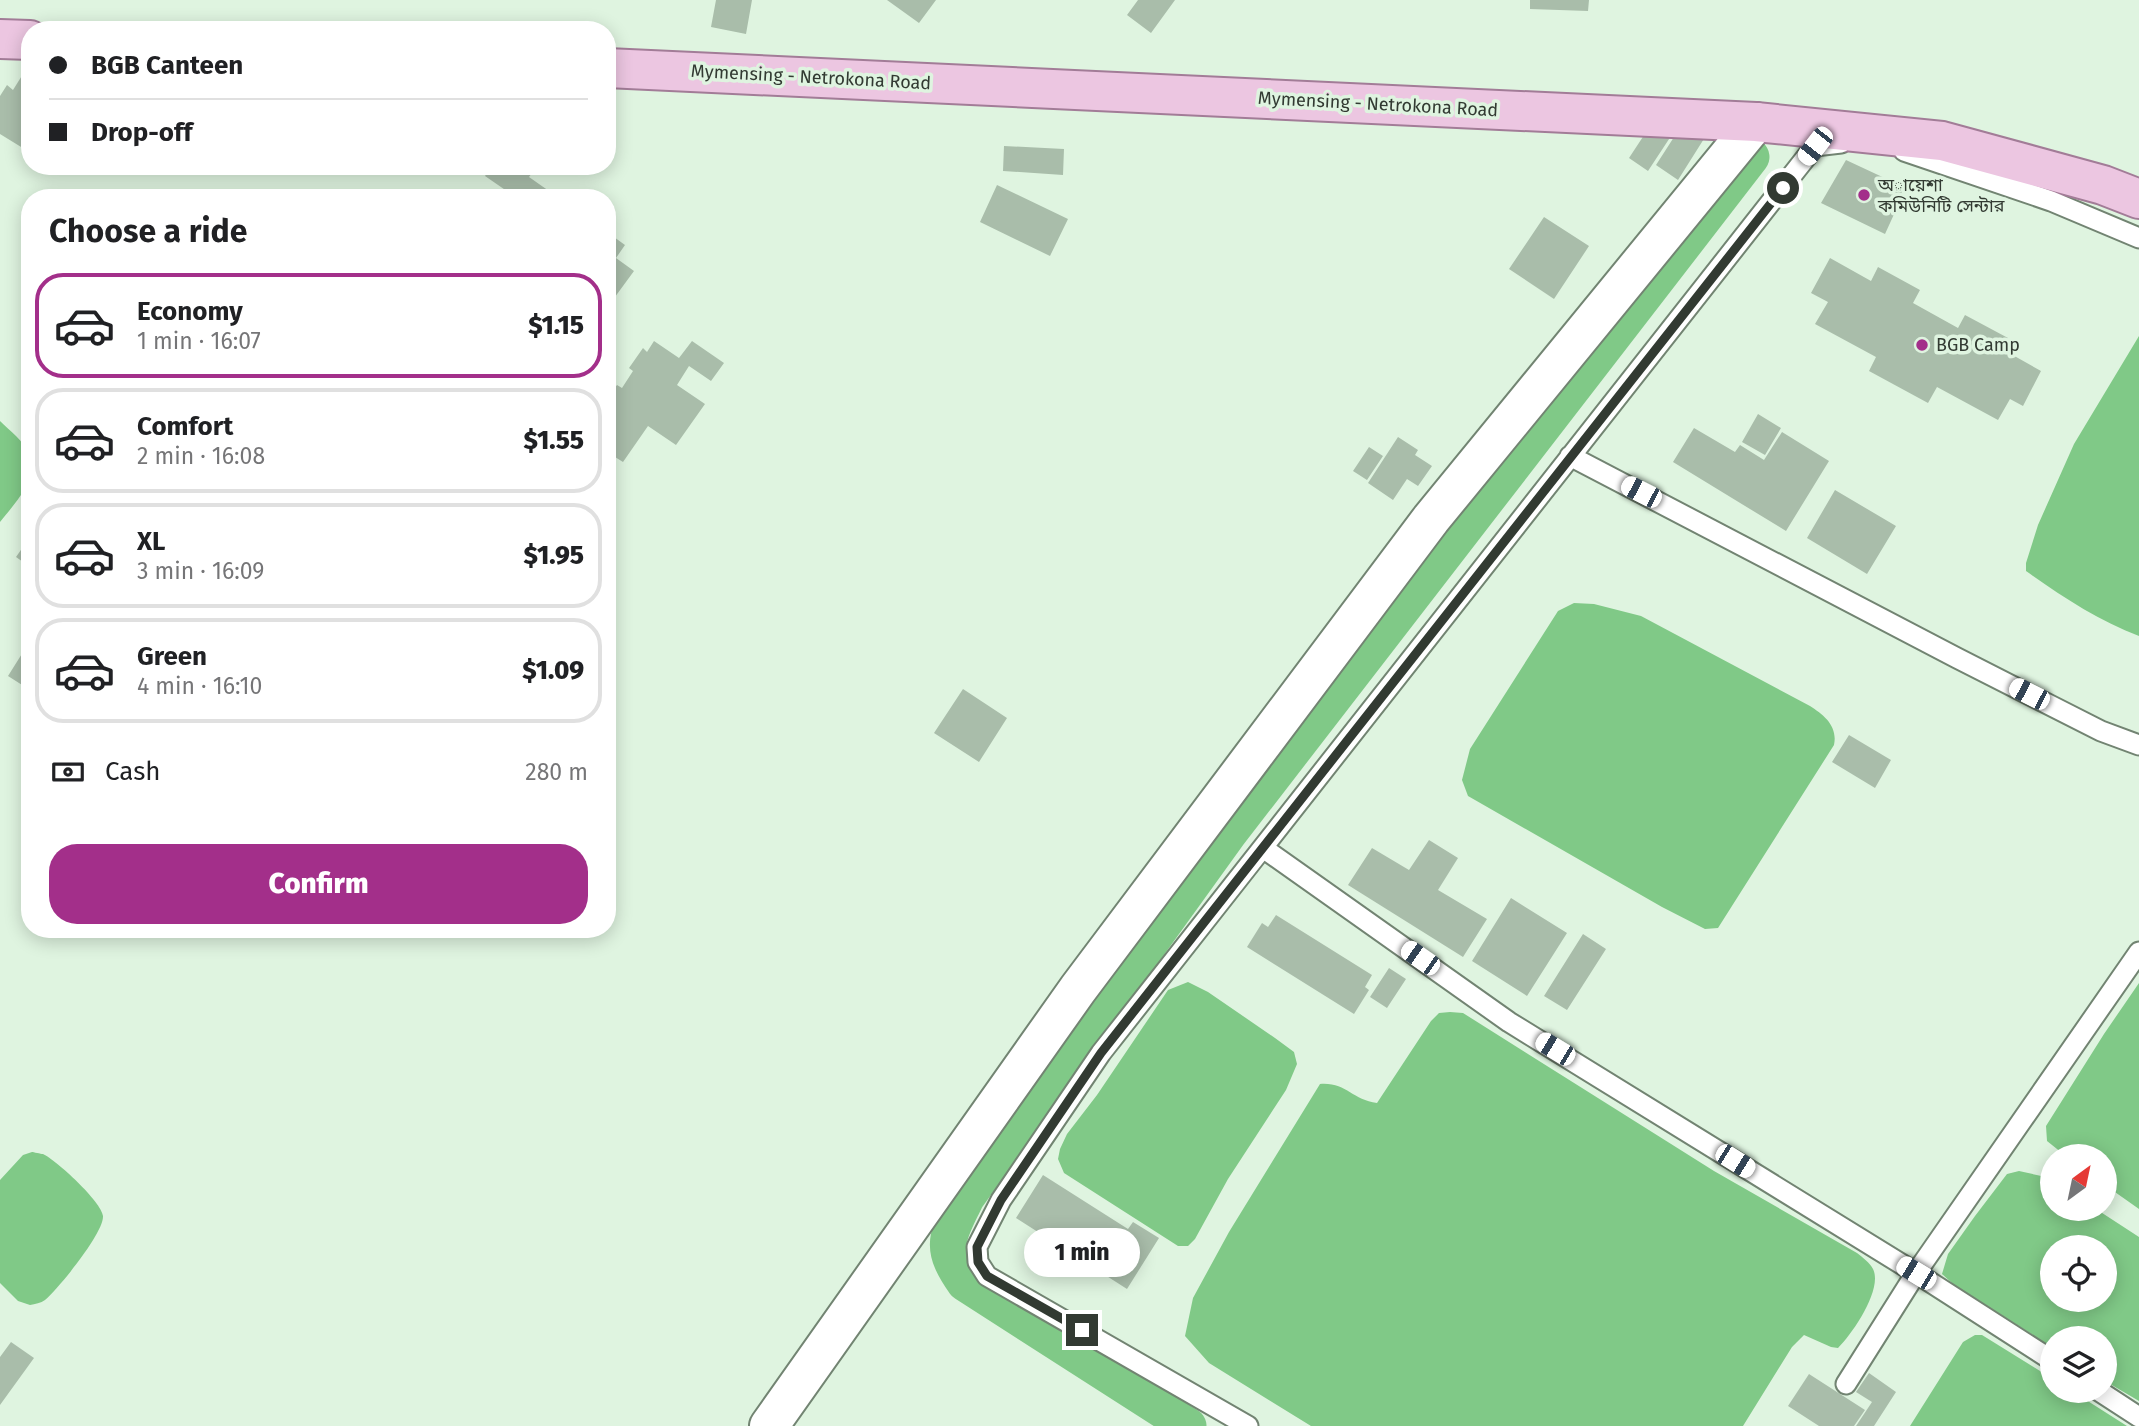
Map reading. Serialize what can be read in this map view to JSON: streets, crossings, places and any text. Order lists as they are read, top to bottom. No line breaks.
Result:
{"streets":{"main road":["Mymensing - Netrokona Road"]},"places":["অায়েশা কমিউনিটি সেন্টার","BGB Camp"],"north":"top right","page":{"banner":["BGB Canteen","Drop-off"],"heading":"Choose a ride","list":[{"name":"Economy","note":"1 min · 16:07","value":"$1.15"},{"name":"Comfort","note":"2 min · 16:08","value":"$1.55"},{"name":"XL","note":"3 min · 16:09","value":"$1.95"},{"name":"Green","note":"4 min · 16:10","value":"$1.09"}],"pay":["Cash","280 m"],"buttons":"Confirm","bubble":"1 min"}}
